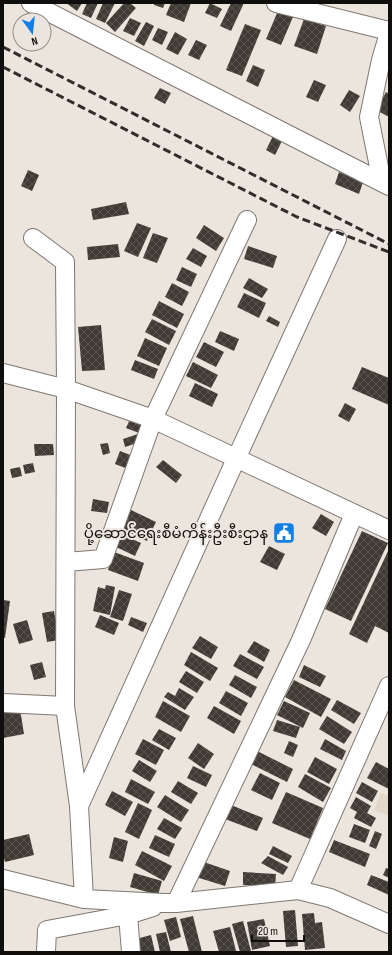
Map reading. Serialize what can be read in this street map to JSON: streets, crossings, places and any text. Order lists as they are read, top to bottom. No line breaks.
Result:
{"places":{"public building":["ပို့ဆောင်ရေးစီမံကိန်းဦးစီးဌာန"]},"scale_bar":"20 m","north":"bottom"}
